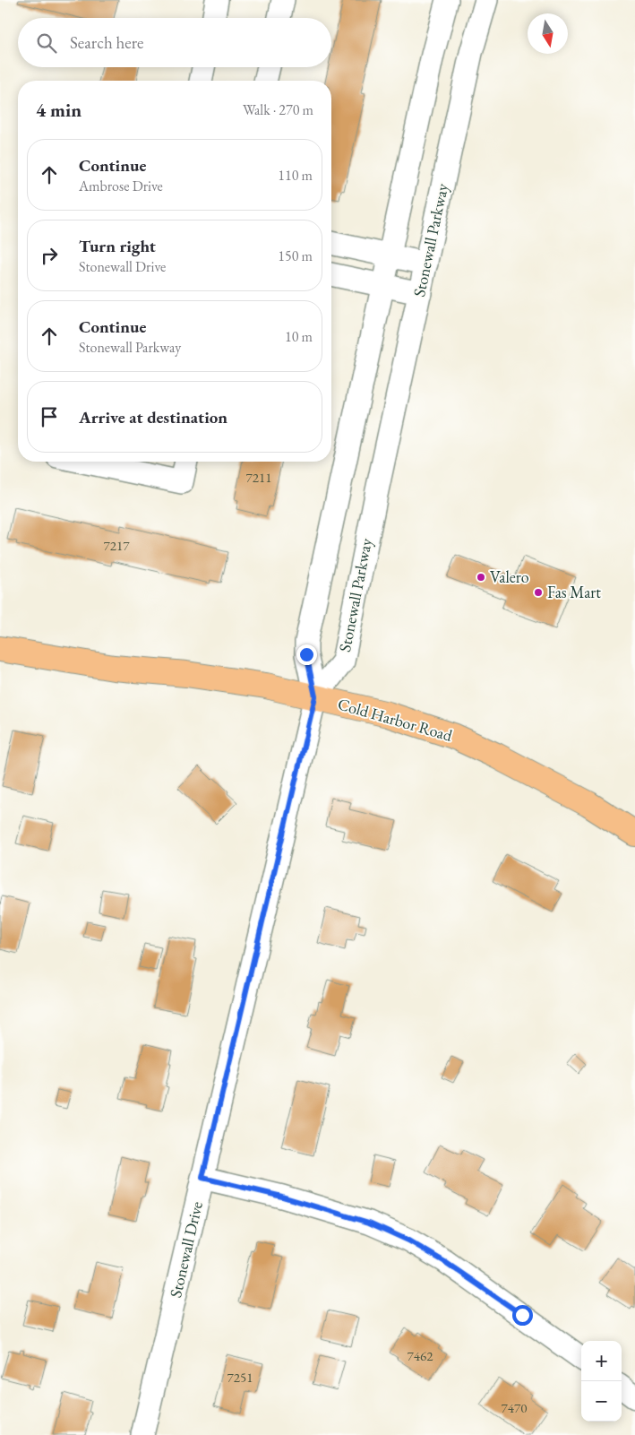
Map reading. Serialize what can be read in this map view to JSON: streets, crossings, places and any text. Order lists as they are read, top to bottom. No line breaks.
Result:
{"streets":{"main road":["Cold Harbor Road"],"street":["Stonewall Parkway","Stonewall Drive"]},"crossings":[["Stonewall Parkway","Cold Harbor Road"],["Stonewall Parkway","Stonewall Drive"],["Cold Harbor Road","Stonewall Drive"]],"places":["Valero","Fas Mart"],"house_numbers":["7211","7217","7462","7251","7470"],"north":"bottom","page":{"search":"Search here","heading":["4 min","Walk · 270 m"],"list":[["Continue","Ambrose Drive","110 m"],["Turn right","Stonewall Drive","150 m"],["Continue","Stonewall Parkway","10 m"],"Arrive at destination"],"map_buttons":["+","−"]}}
